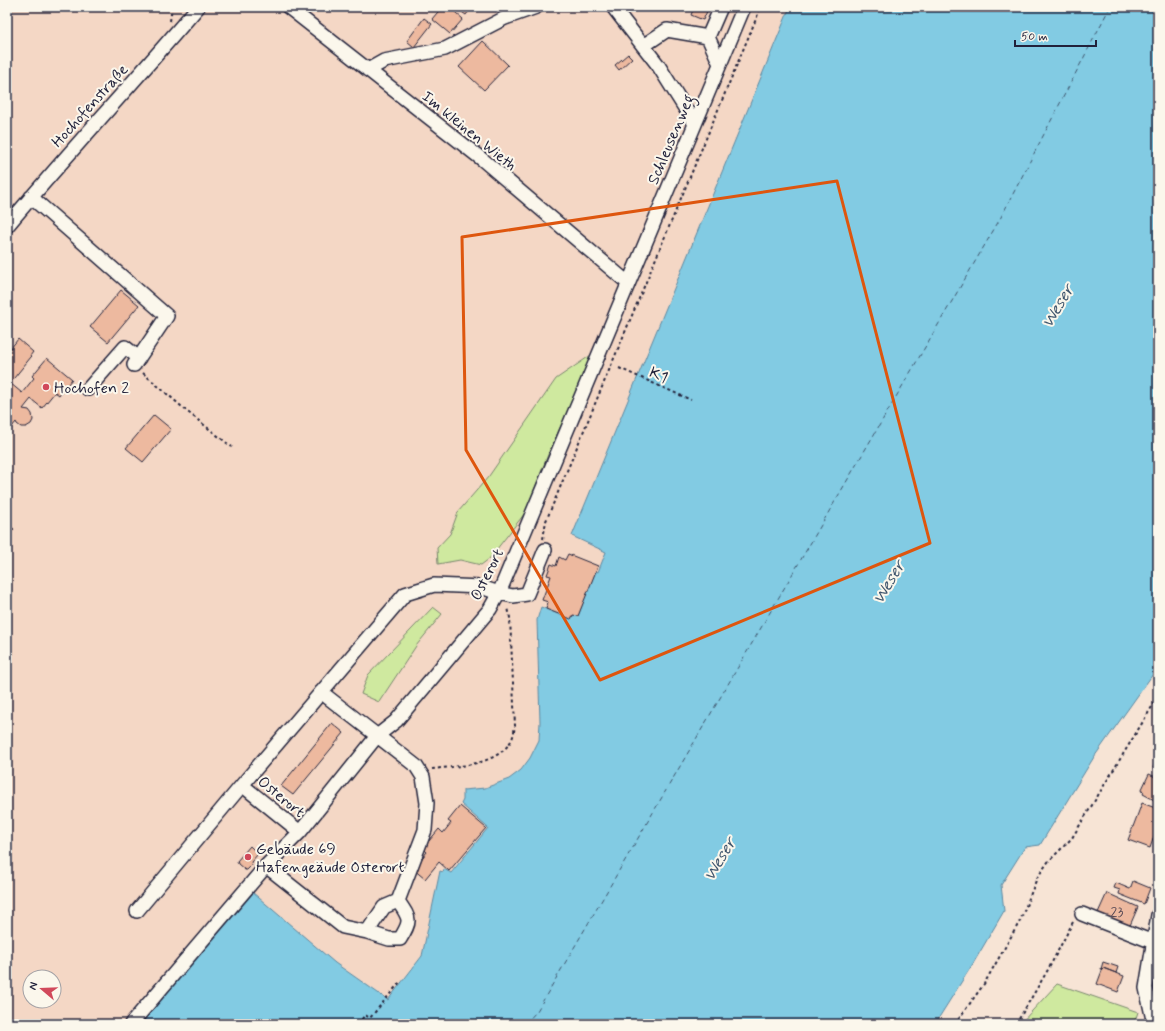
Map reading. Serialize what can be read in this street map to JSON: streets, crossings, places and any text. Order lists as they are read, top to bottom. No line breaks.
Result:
{"streets":{"street":["Hochofenstraße","Im kleinen Wieth","Schleusenweg","Osterort"],"path":["K1"]},"crossings":[["Im kleinen Wieth","Schleusenweg"],["Im kleinen Wieth","Osterort"],["Schleusenweg","Osterort"]],"water":["Weser"],"places":["Hochofen 2","Gebäude 69 Hafengeäude Osterort"],"house_numbers":["23"],"scale_bar":"50 m","north":"left"}
